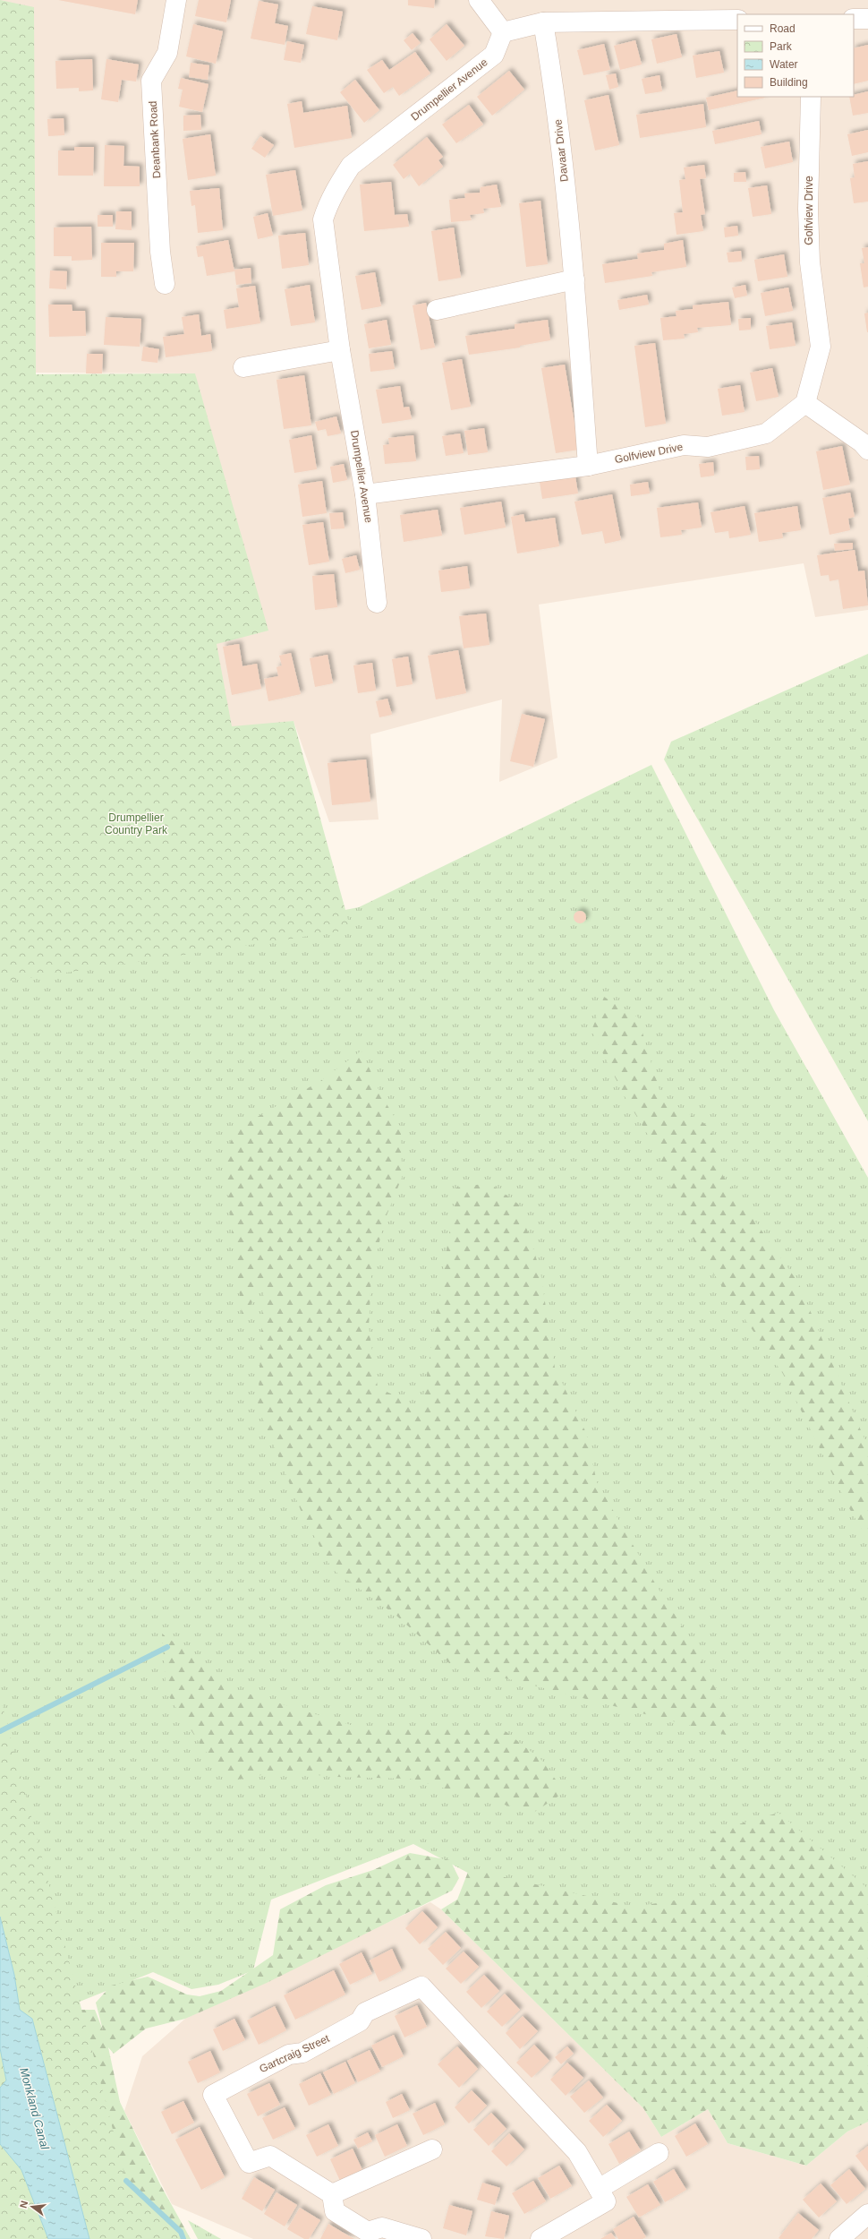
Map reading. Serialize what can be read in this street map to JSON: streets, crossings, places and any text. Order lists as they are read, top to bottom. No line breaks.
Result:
{"streets":{"street":["Drumpellier Avenue","Deanbank Road","Davaar Drive","Golfview Drive","Gartcraig Street"]},"crossings":[["Drumpellier Avenue","Golfview Drive"],["Davaar Drive","Golfview Drive"]],"water":["Monkland Canal"],"parks":["Drumpellier Country Park"],"legend":["Road","Park","Water","Building"],"north":"left"}
